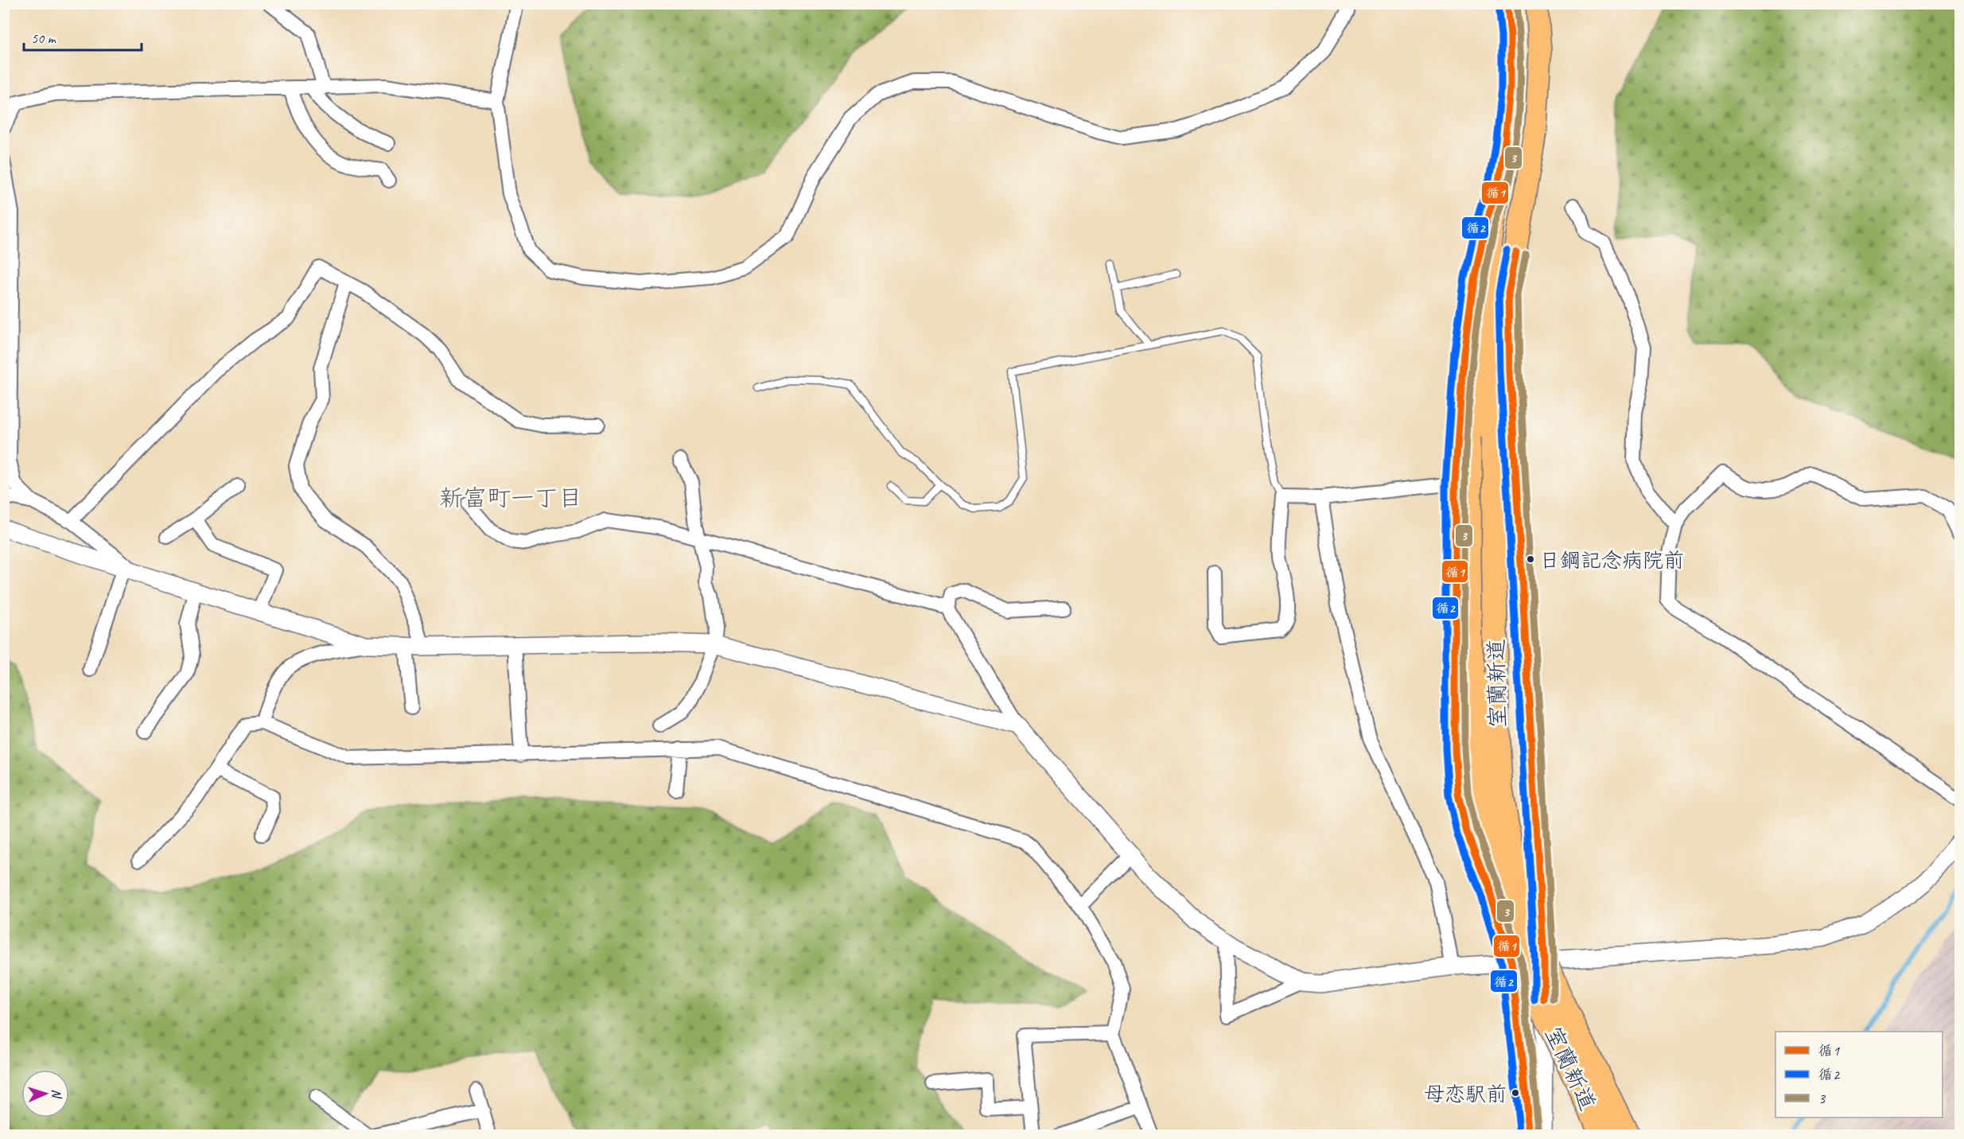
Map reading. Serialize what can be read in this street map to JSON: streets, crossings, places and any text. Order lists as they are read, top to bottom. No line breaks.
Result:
{"streets":{"highway":["室蘭新道"]},"districts":["新富町一丁目"],"places":["日鋼記念病院前","母恋駅前"],"lines":["transit line 循1","transit line 3","transit line 循2"],"legend":["循1","循2","3"],"scale_bar":"50 m","north":"right"}
